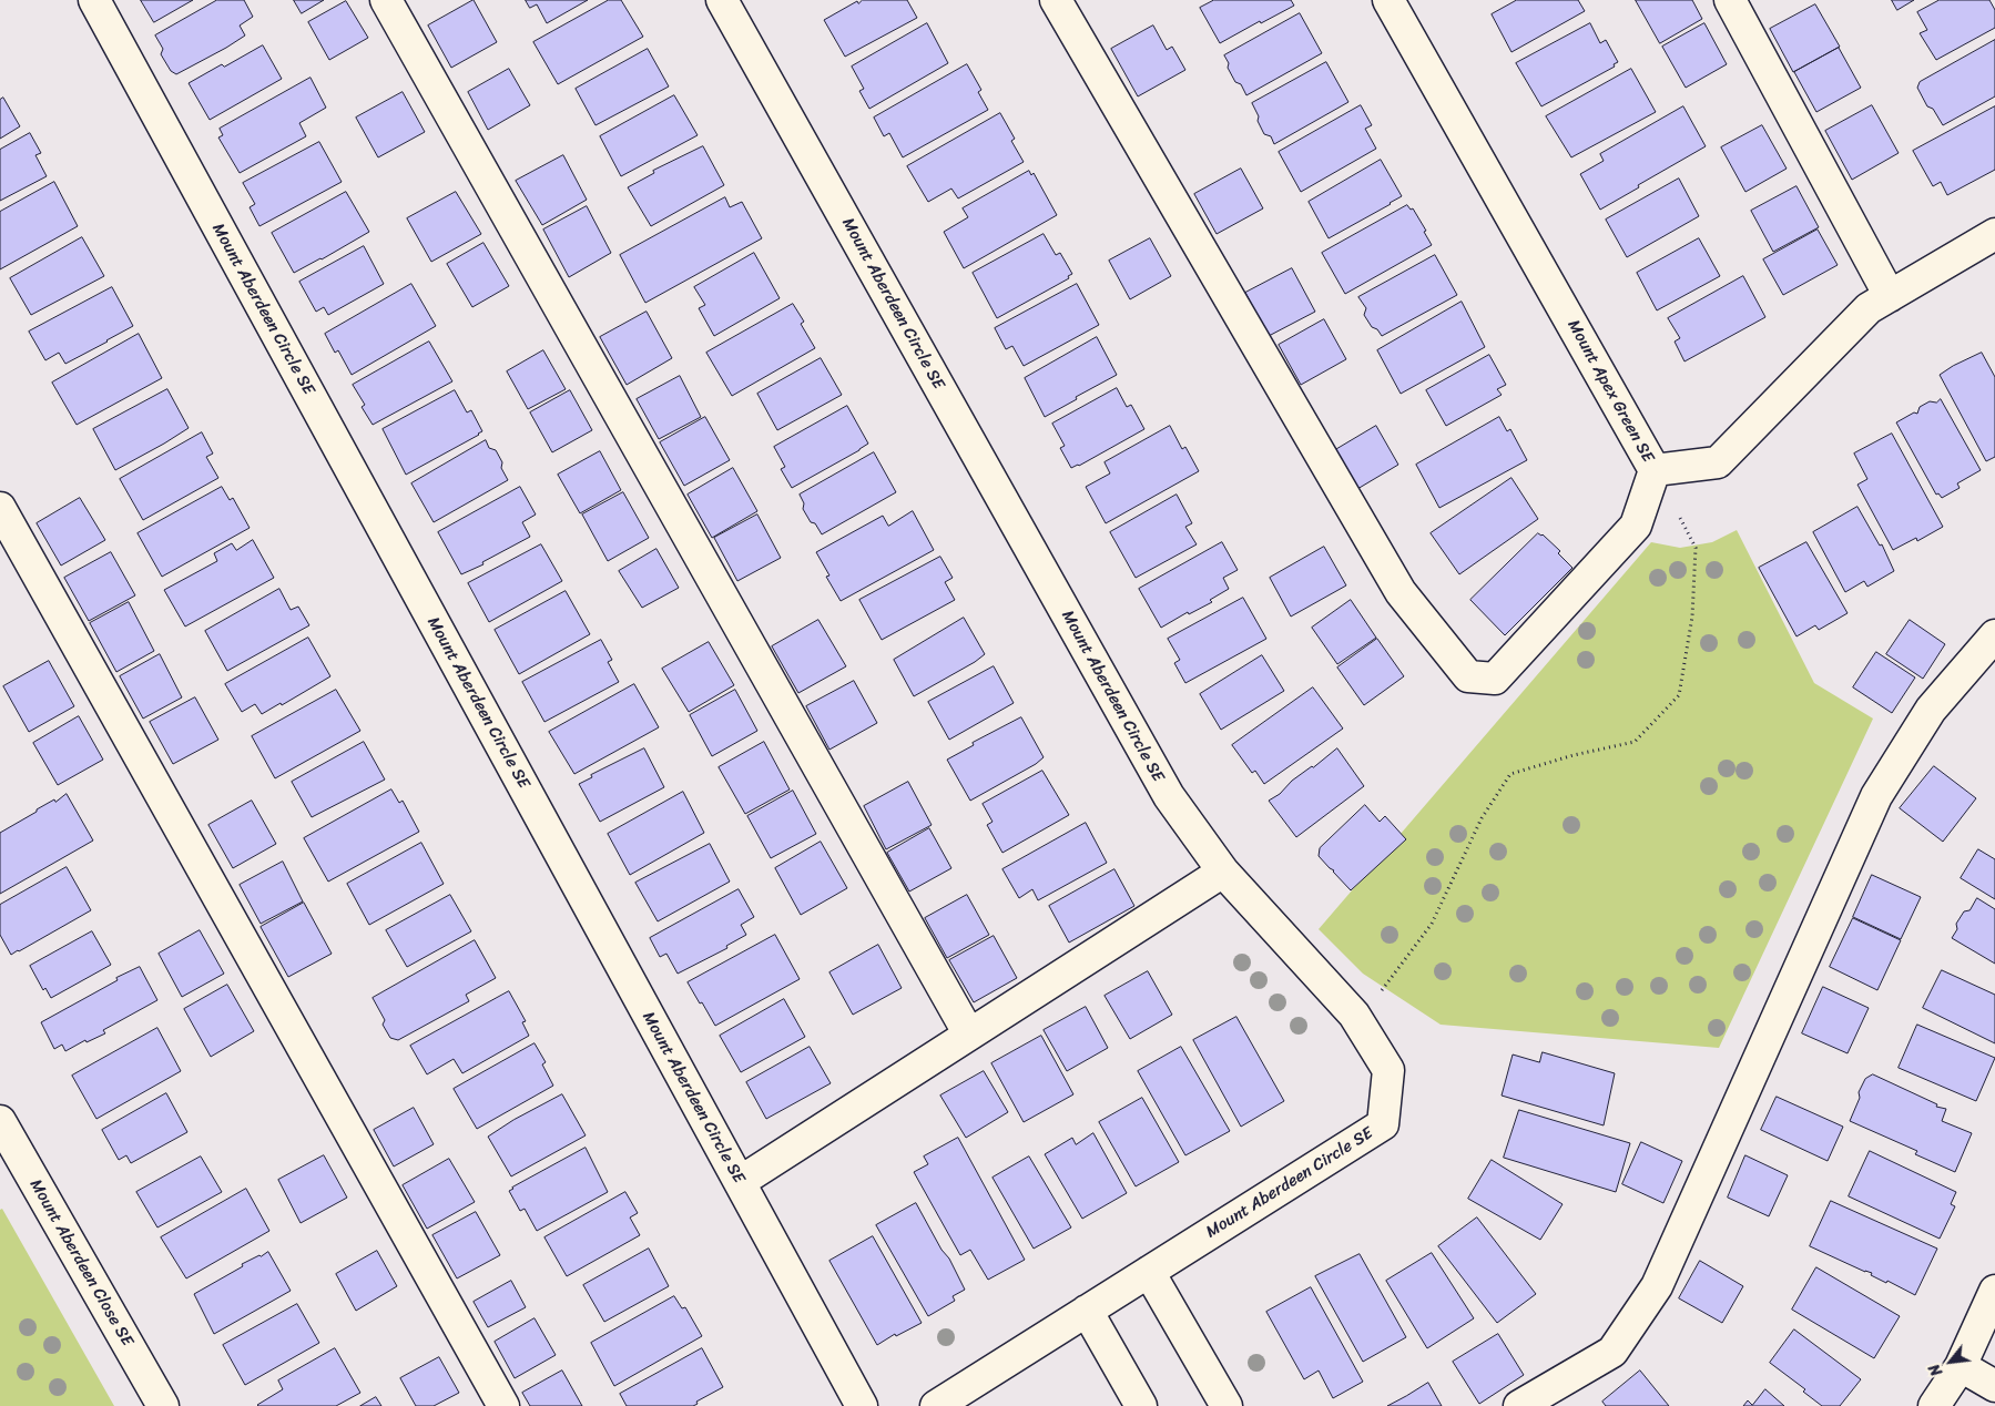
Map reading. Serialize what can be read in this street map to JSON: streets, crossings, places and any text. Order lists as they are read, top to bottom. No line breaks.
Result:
{"streets":{"street":["Mount Aberdeen Circle SE","Mount Apex Green SE","Mount Aberdeen Close SE"]},"north":"bottom left"}
